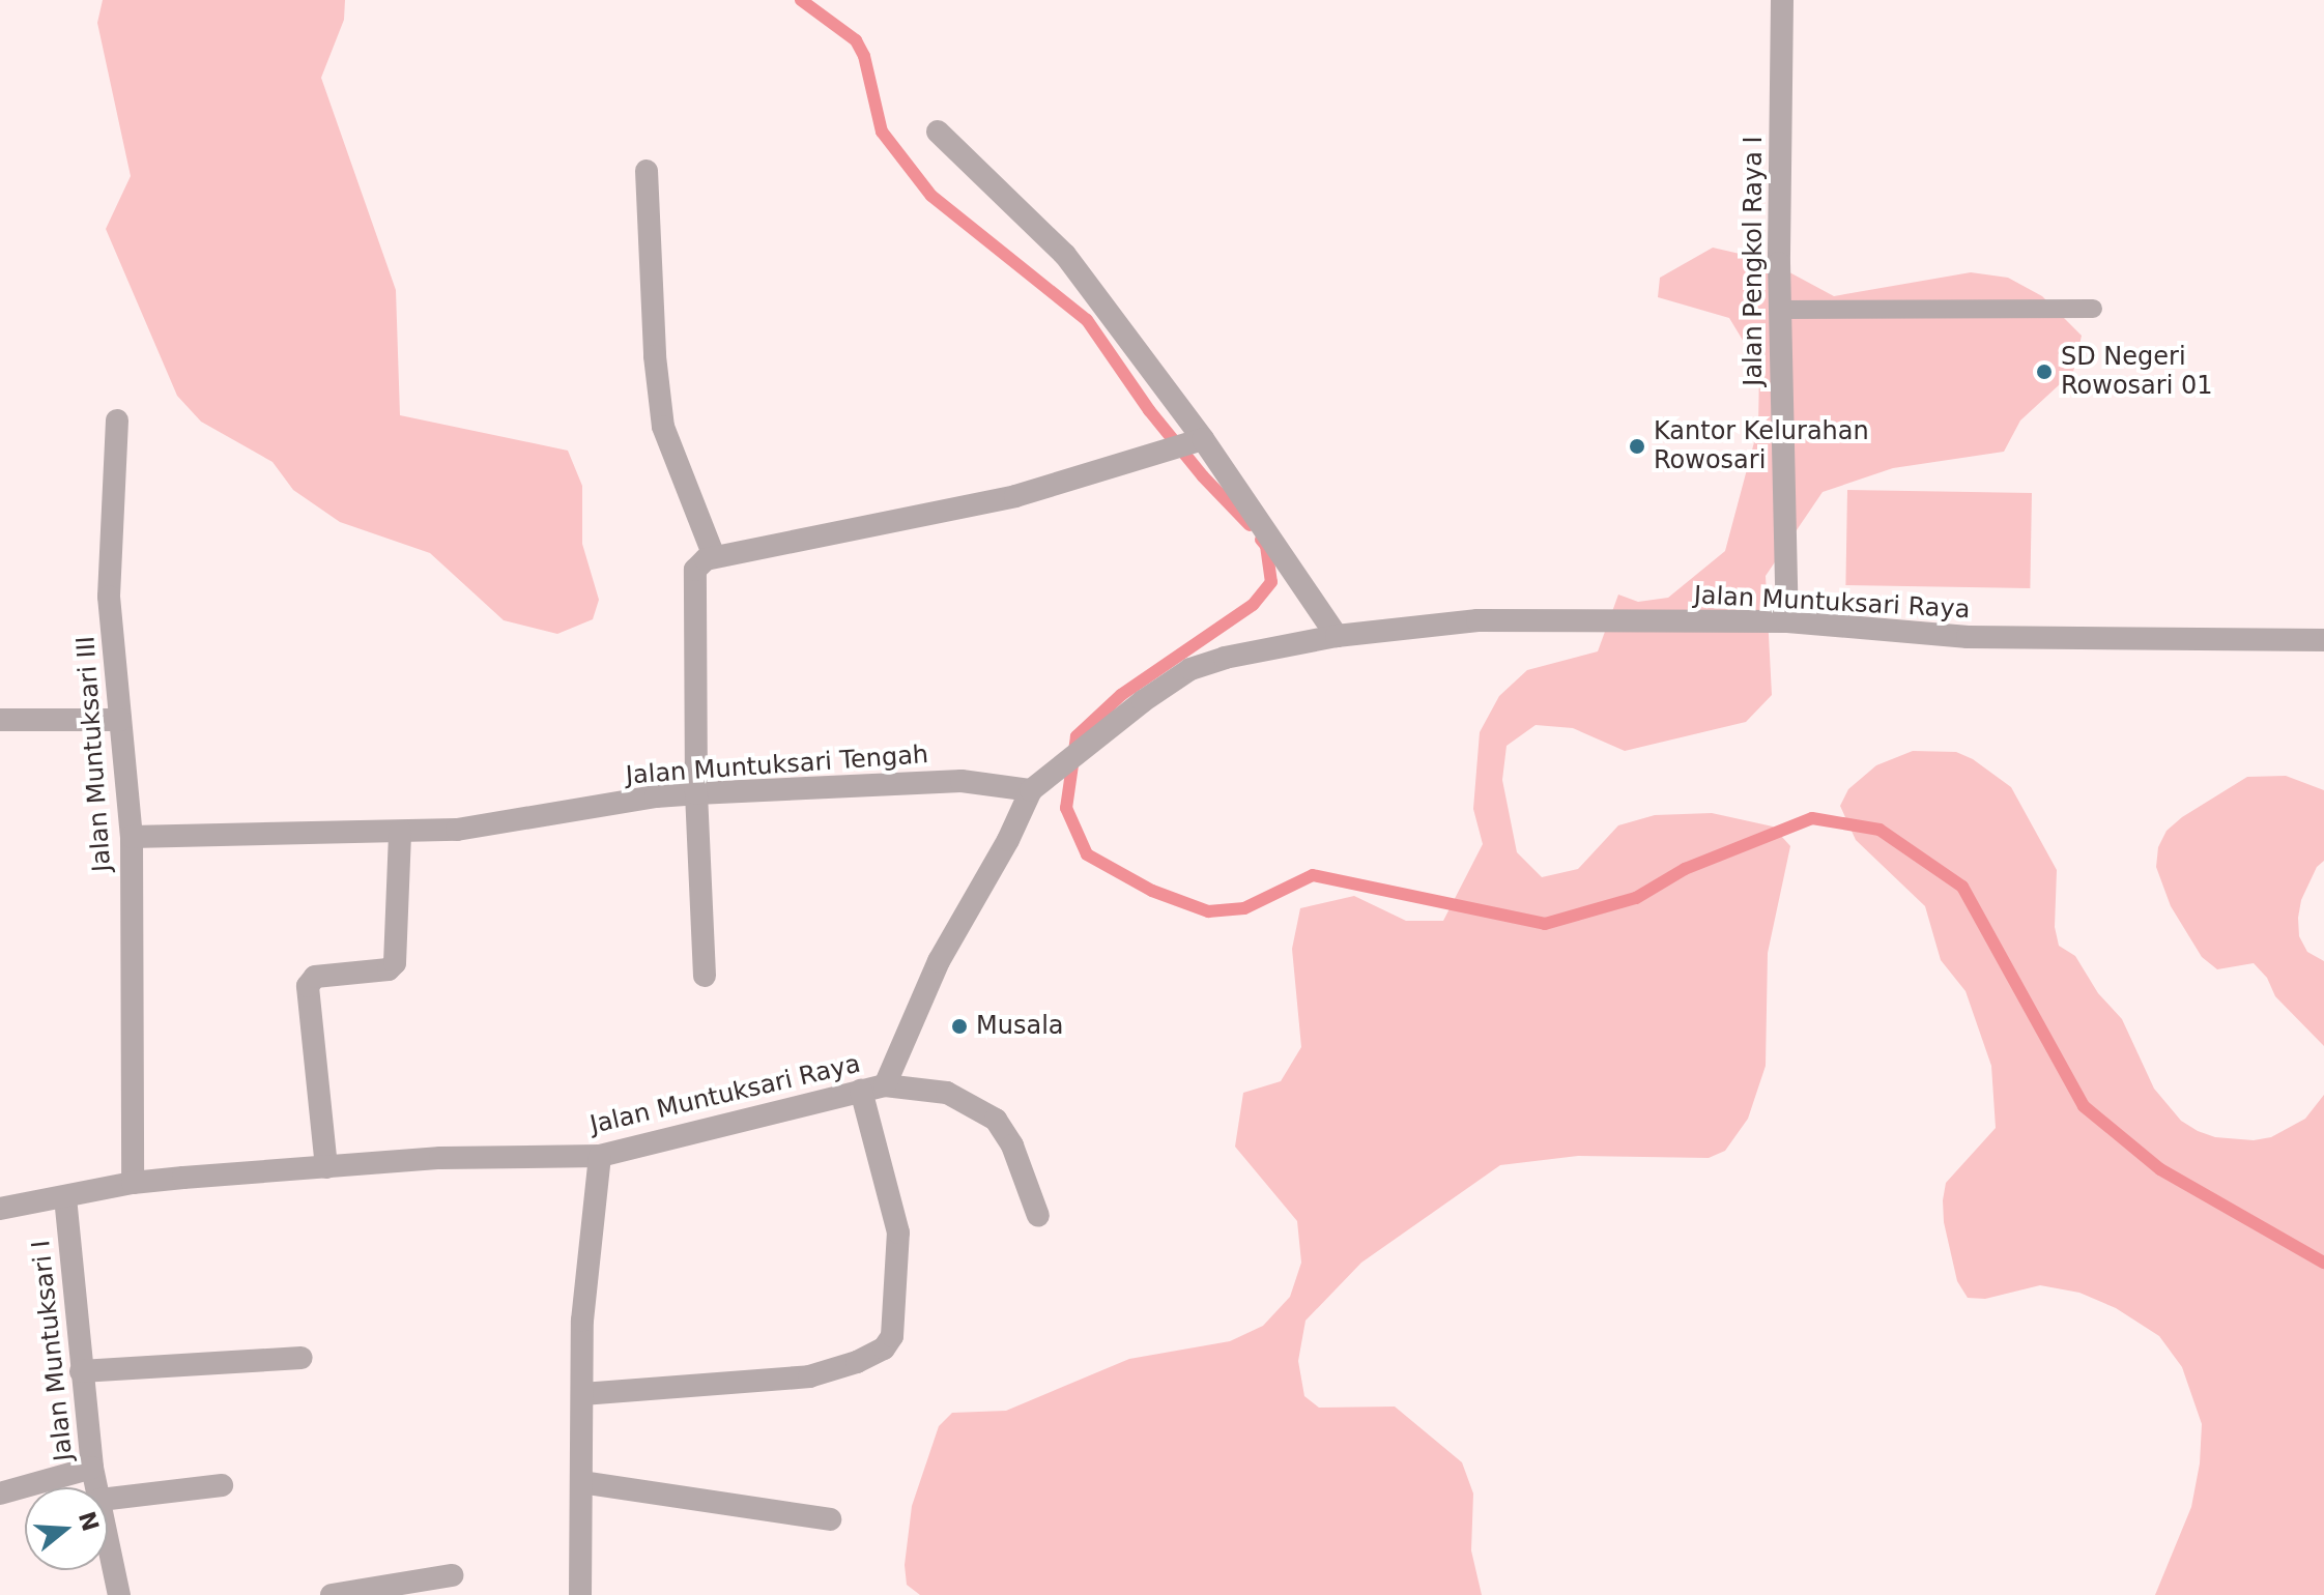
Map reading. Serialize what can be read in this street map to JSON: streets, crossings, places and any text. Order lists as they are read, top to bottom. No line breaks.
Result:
{"streets":{"street":["Jalan Pengkol Raya I","Jalan Muntuksari Raya","Jalan Muntuksari III","Jalan Muntuksari Tengah","Jalan Muntuksari I"]},"crossings":[["Jalan Pengkol Raya I","Jalan Muntuksari Raya"],["Jalan Muntuksari Raya","Jalan Muntuksari III"],["Jalan Muntuksari Raya","Jalan Muntuksari Tengah"],["Jalan Muntuksari Raya","Jalan Muntuksari I"],["Jalan Muntuksari III","Jalan Muntuksari Tengah"]],"places":["SD Negeri Rowosari 01","Kantor Kelurahan Rowosari","Musala"],"north":"right"}
